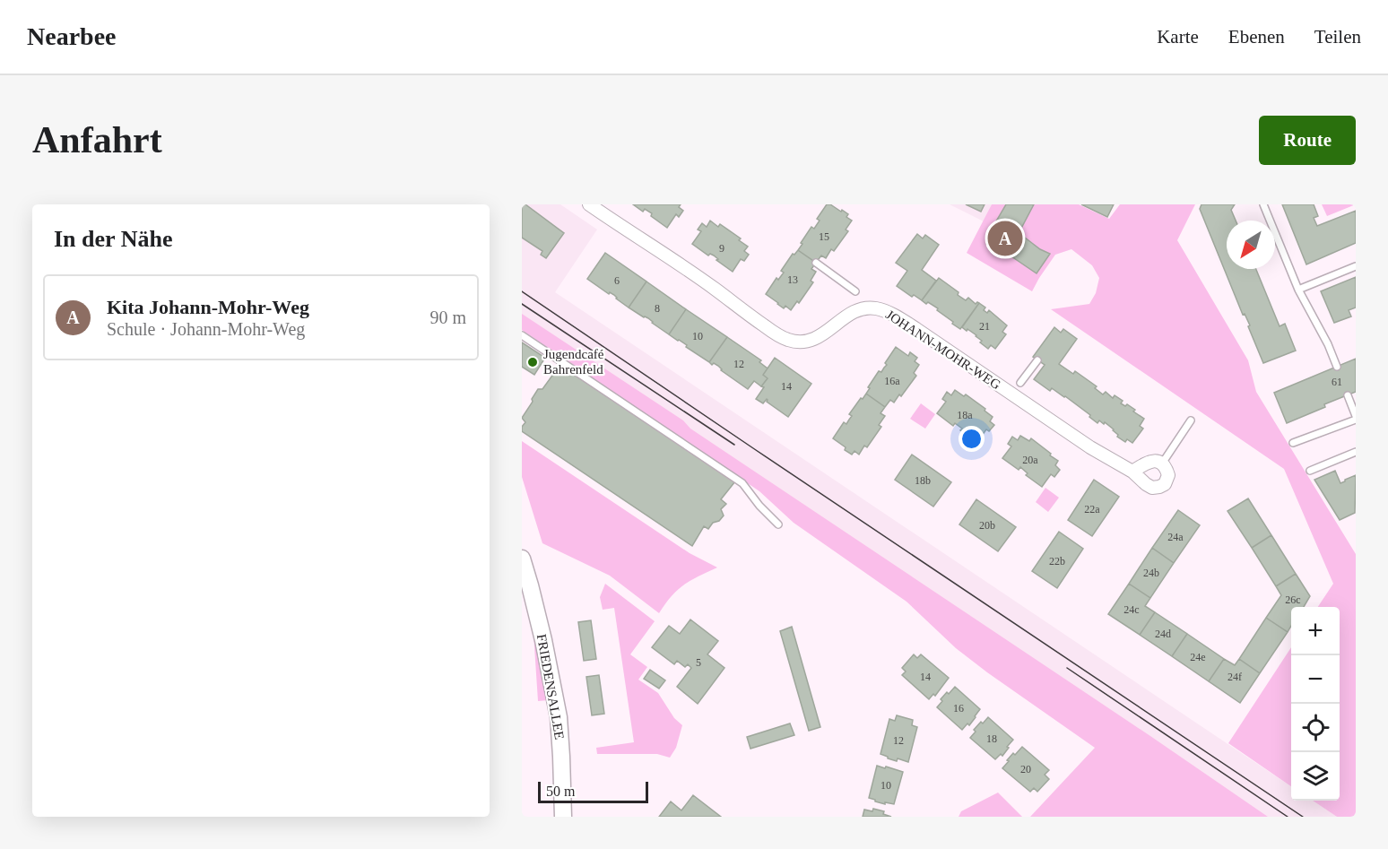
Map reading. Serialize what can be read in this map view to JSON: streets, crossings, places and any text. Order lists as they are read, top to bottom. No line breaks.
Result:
{"streets":{"street":["JOHANN-MOHR-WEG","FRIEDENSALLEE"]},"places":["Jugendcafé Bahrenfeld"],"house_numbers":["15","9","13","6","8","21","10","12","16a","61","14","18a","20a","18b","22a","20b","24a","22b","24b","26c","24c","24d","24e","5","14","24f","16","18","12","20","10"],"scale_bar":"50 m","north":"bottom left","page":{"header":"Nearbee","nav":["Karte","Ebenen","Teilen"],"buttons":"Route","title":"Anfahrt","heading":"In der Nähe","pins":"A","list":[{"mark":"A","name":"Kita Johann-Mohr-Weg","note":"Schule · Johann-Mohr-Weg","value":"90 m"}],"map_buttons":["+","−"],"scale":"50 m"}}
